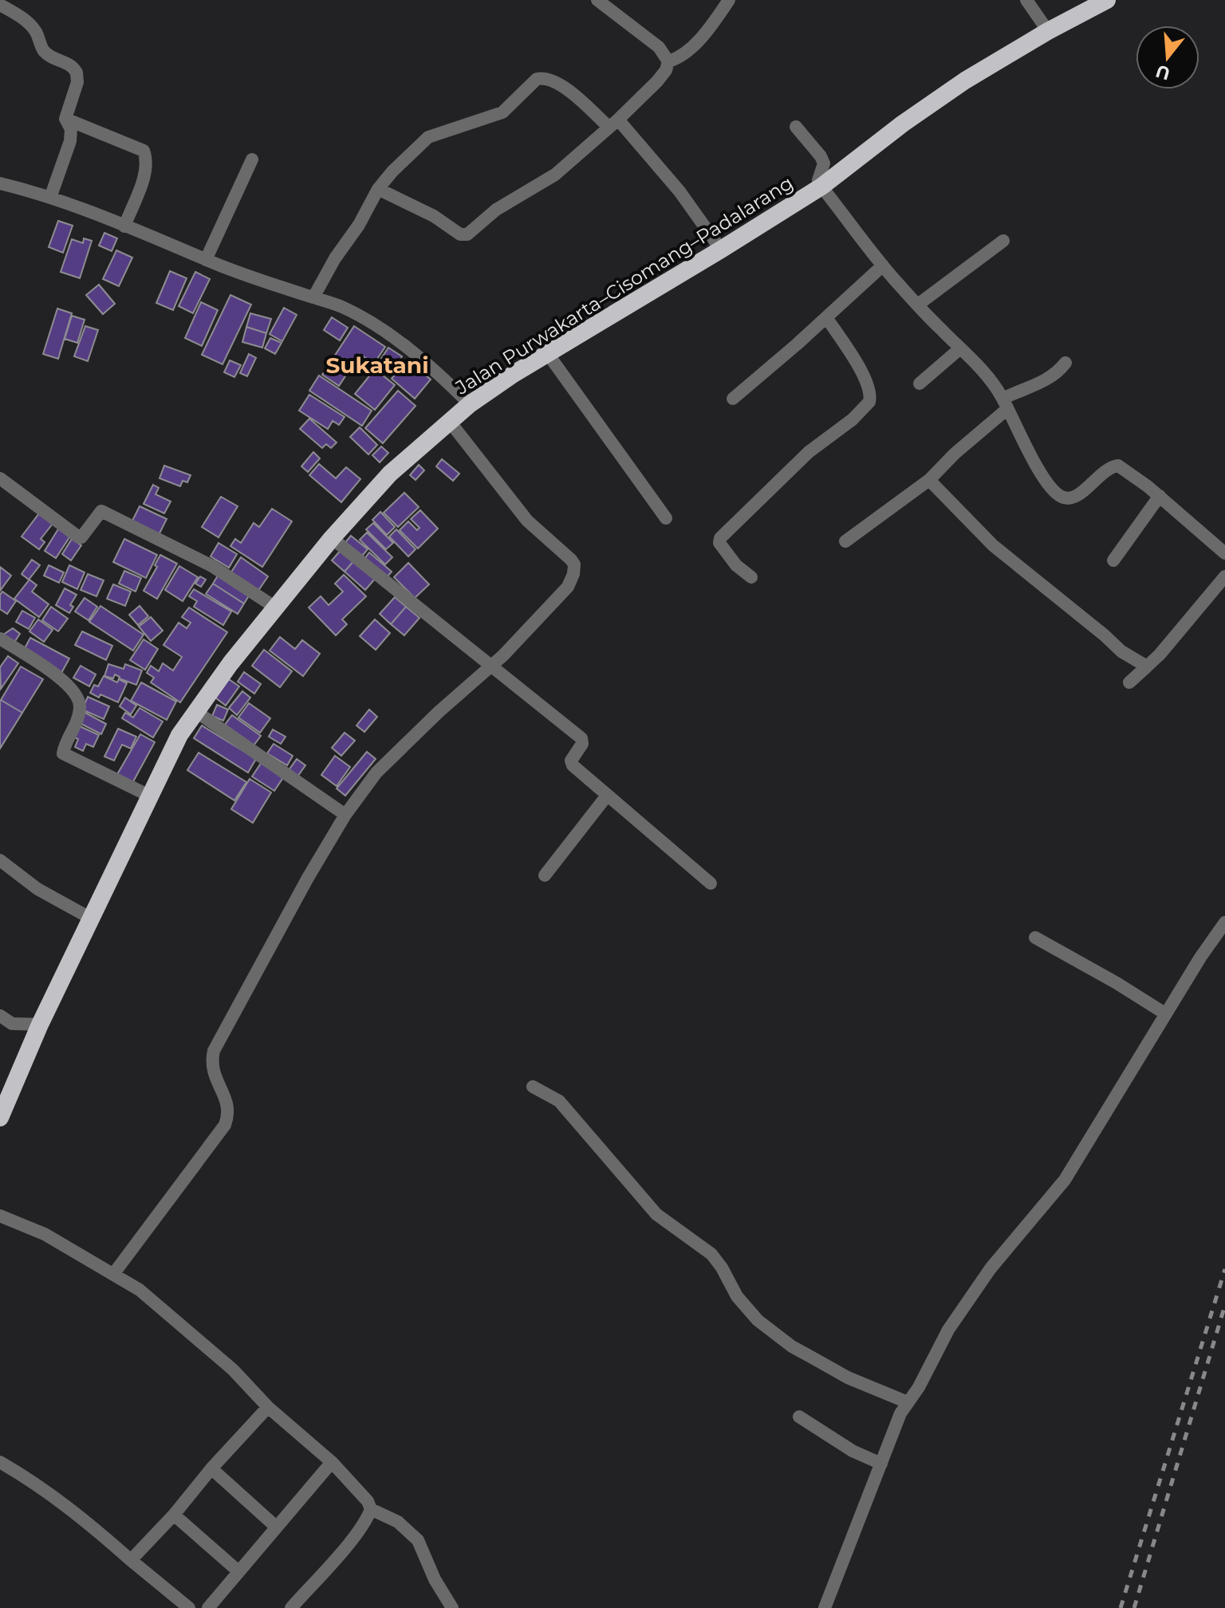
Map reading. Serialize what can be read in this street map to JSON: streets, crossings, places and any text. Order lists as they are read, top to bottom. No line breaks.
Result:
{"streets":{"highway":["Jalan Purwakarta–Cisomang–Padalarang"]},"districts":["Sukatani"],"north":"bottom"}
